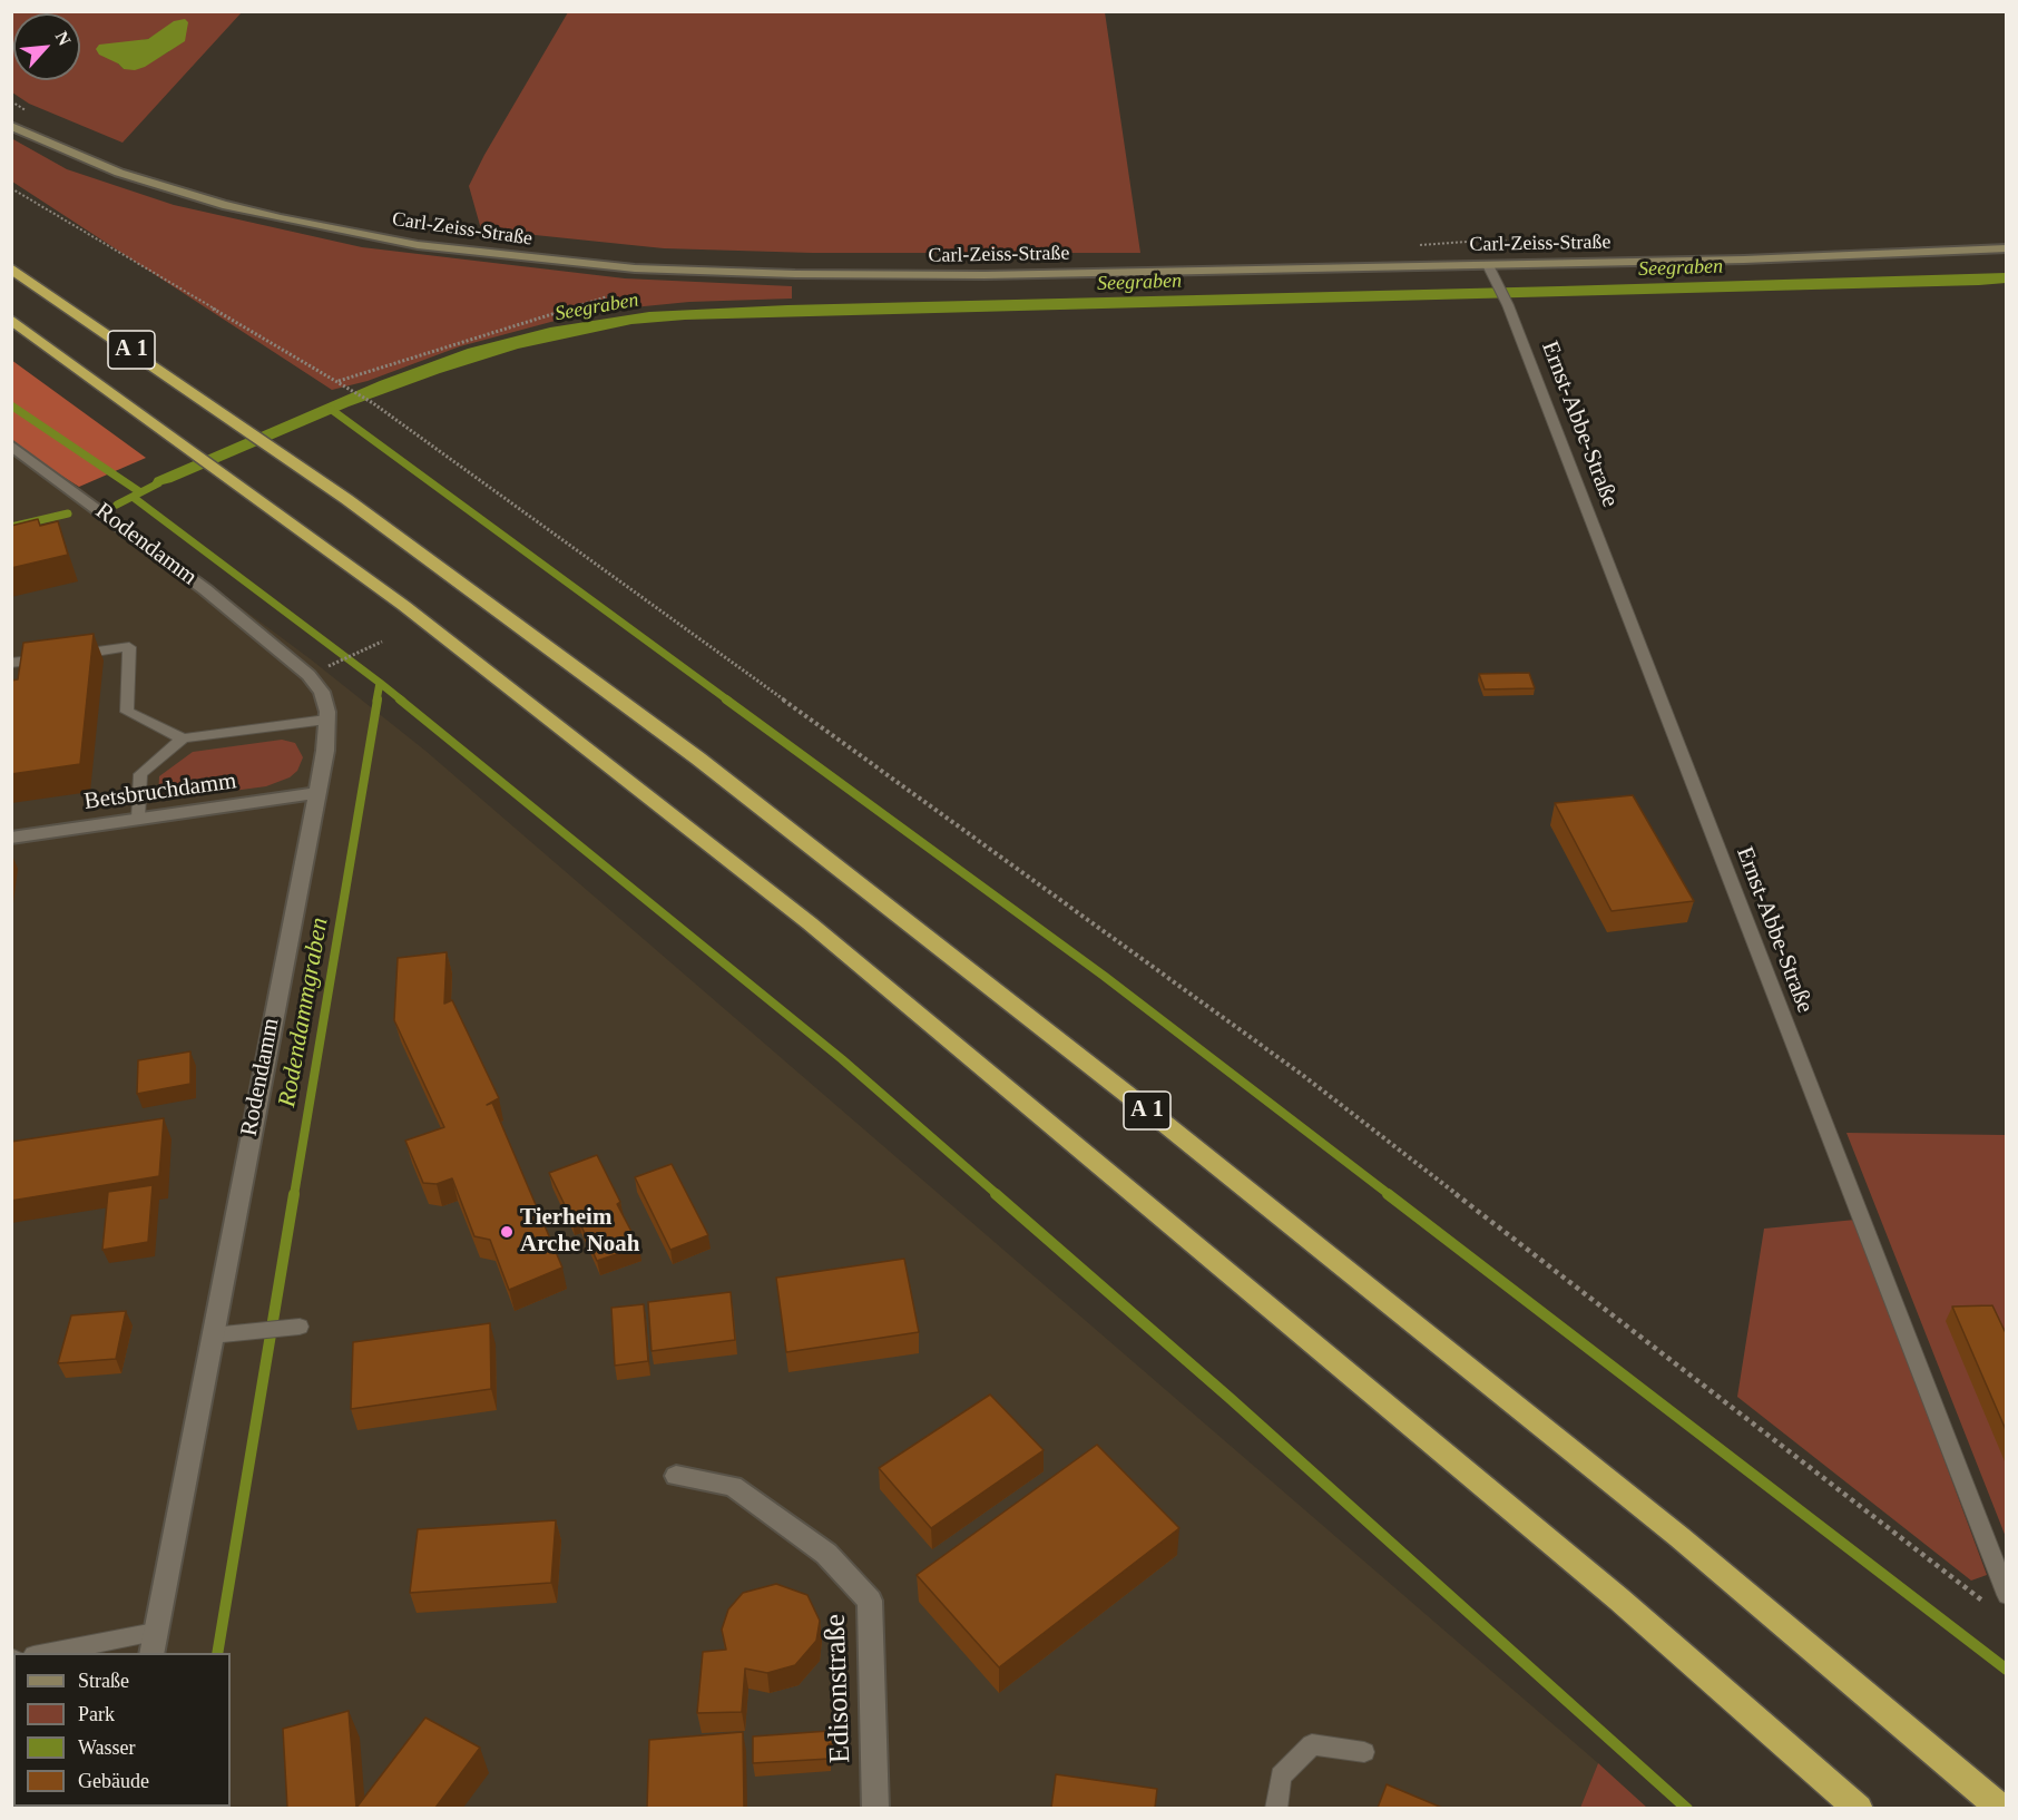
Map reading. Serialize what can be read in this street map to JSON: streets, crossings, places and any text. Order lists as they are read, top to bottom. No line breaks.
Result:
{"streets":{"highway":["A 1"],"main road":["Carl-Zeiss-Straße"],"street":["Rodendamm","Betsbruchdamm","Edisonstraße"],"lane":["Ernst-Abbe-Straße"]},"crossings":[["Carl-Zeiss-Straße","Ernst-Abbe-Straße"],["Rodendamm","Betsbruchdamm"]],"water":["Seegraben","Rodendammgraben"],"places":["Tierheim Arche Noah"],"legend":["Straße","Park","Wasser","Gebäude"],"north":"top right"}
